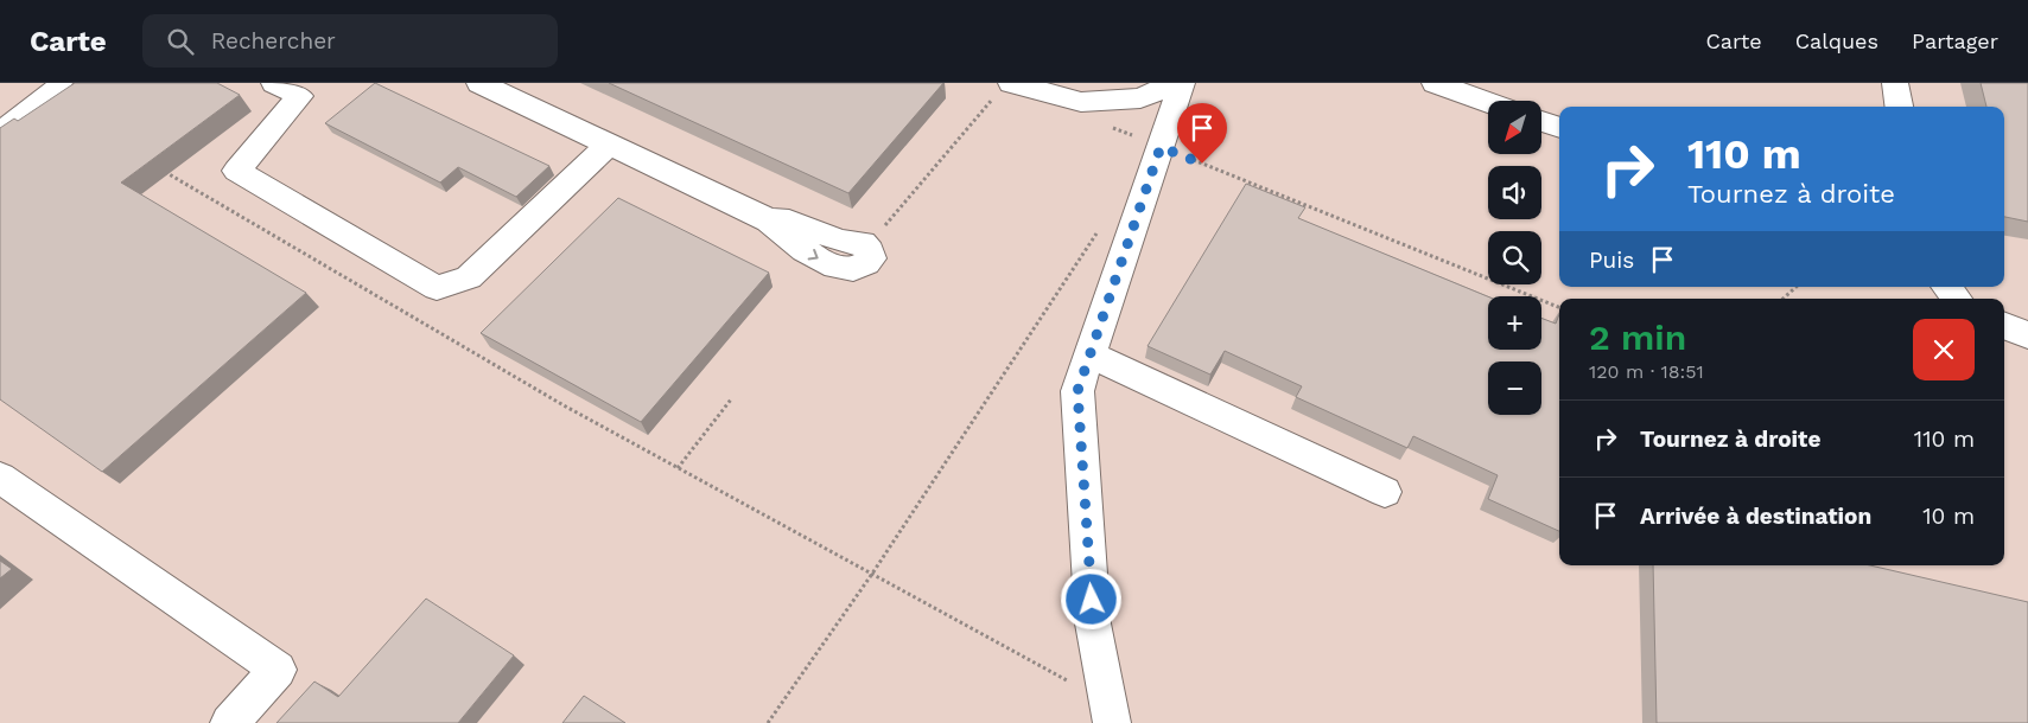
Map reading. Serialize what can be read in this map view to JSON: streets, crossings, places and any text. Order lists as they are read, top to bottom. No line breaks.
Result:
{"north":"bottom left","page":{"header":"Carte","search":"Rechercher","nav":["Carte","Calques","Partager"],"map_buttons":["+","−"],"turn":["110 m","Tournez à droite"],"then":"Puis","heading":["2 min","120 m · 18:51"],"list":[{"name":"Tournez à droite","value":"110 m"},{"name":"Arrivée à destination","value":"10 m"}]}}
